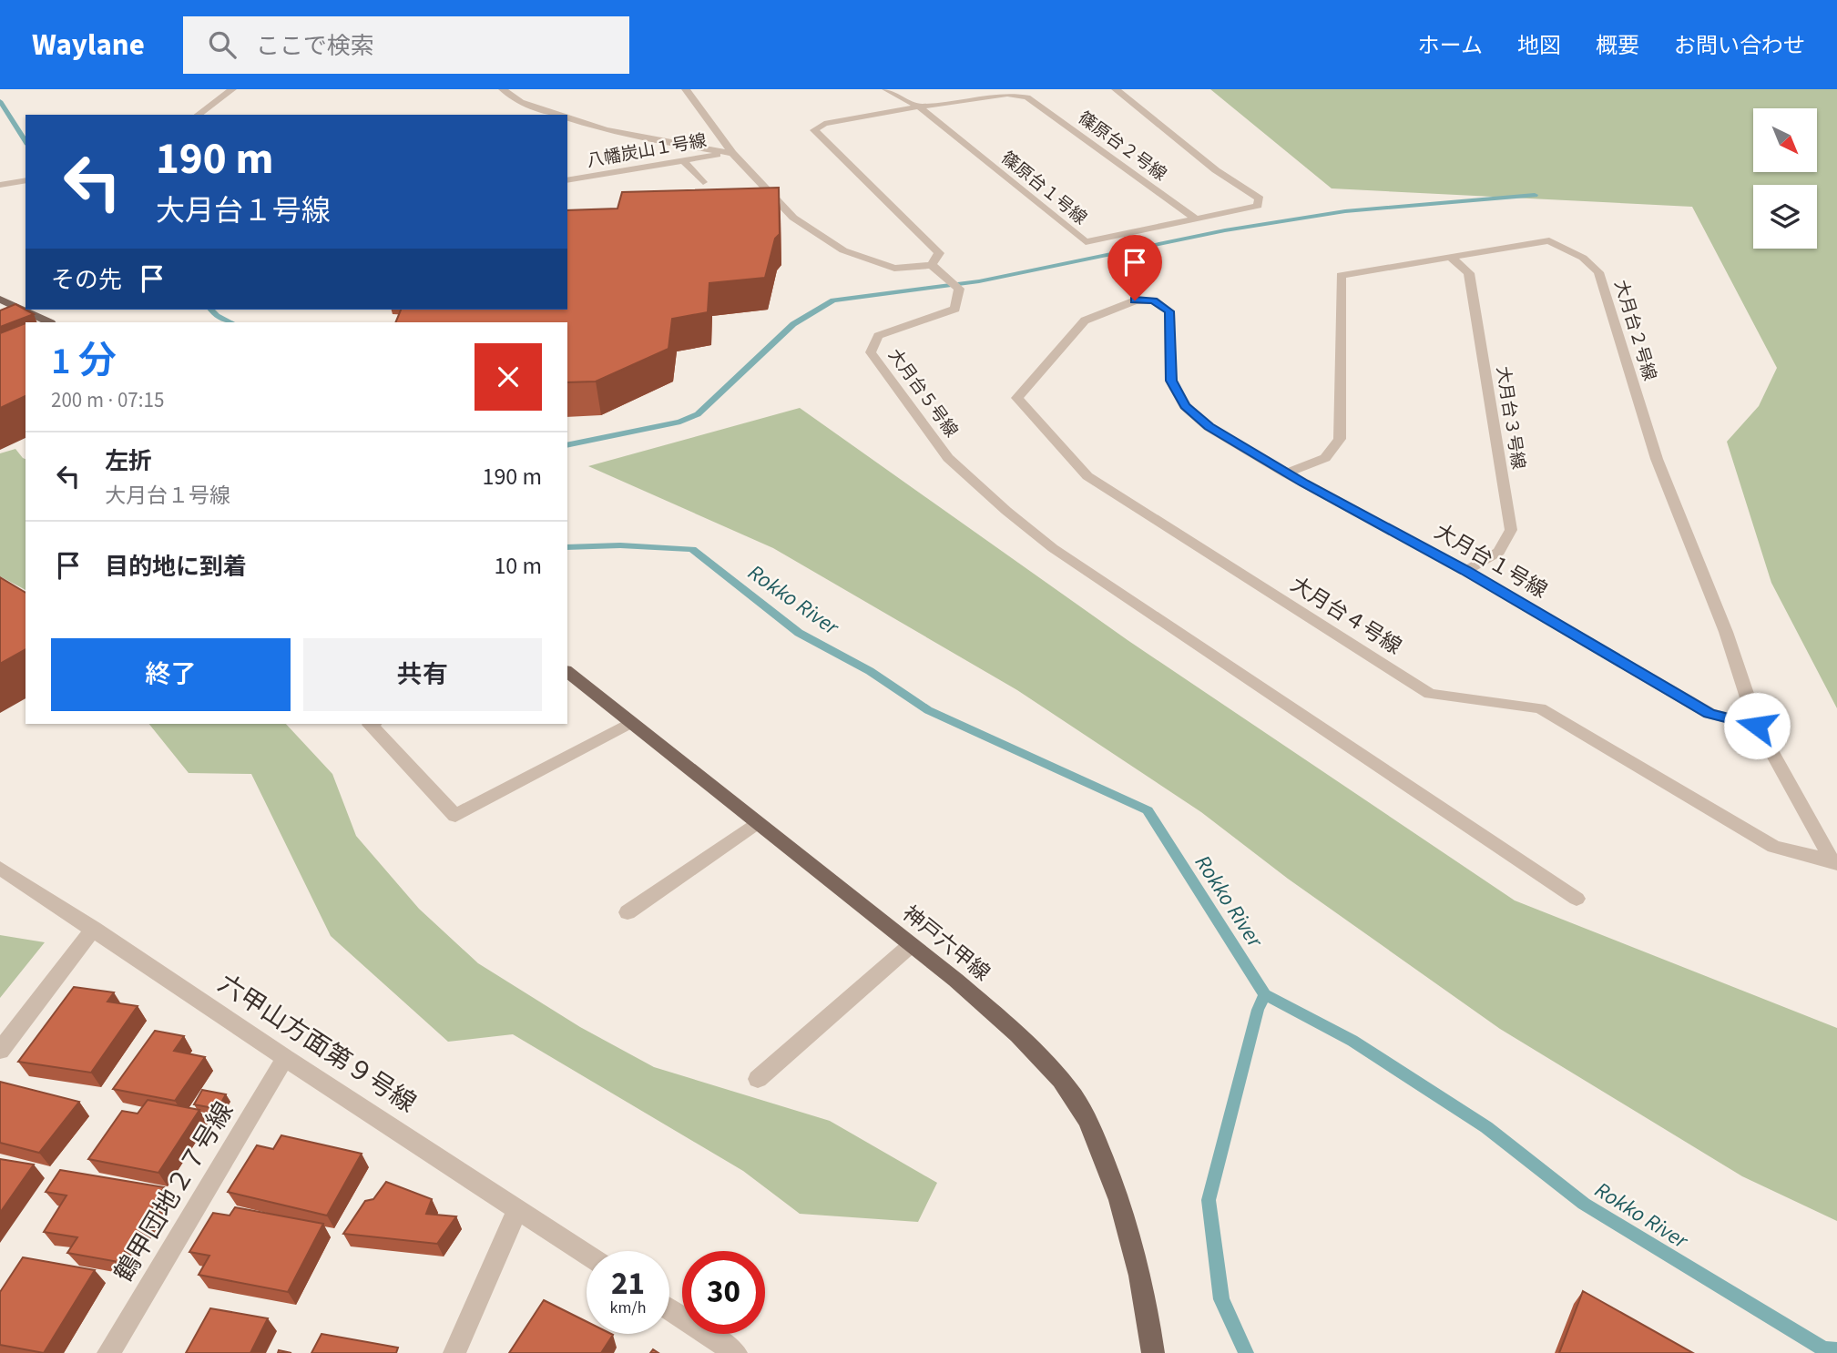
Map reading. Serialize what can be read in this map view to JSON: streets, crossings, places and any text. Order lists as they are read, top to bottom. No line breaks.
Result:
{"streets":{"main road":["神戸六甲線"],"street":["篠原台２号線","八幡炭山１号線","篠原台１号線","大月台２号線","大月台５号線","大月台３号線","大月台１号線","大月台４号線","六甲山方面第９号線","鶴甲団地２７号線"]},"crossings":[["篠原台２号線","篠原台１号線"],["大月台２号線","大月台３号線"],["大月台２号線","大月台１号線"],["大月台３号線","大月台１号線"],["大月台１号線","大月台４号線"],["六甲山方面第９号線","鶴甲団地２７号線"]],"water":["Rokko River"],"north":"bottom right","page":{"header":"Waylane","search":"ここで検索","nav":["ホーム","地図","概要","お問い合わせ"],"turn":["190 m","大月台１号線"],"then":"その先","heading":["1 分","200 m · 07:15"],"list":[{"name":"左折","note":"大月台１号線","value":"190 m"},{"name":"目的地に到着","value":"10 m"}],"buttons":["終了","共有"],"speed":"21 km/h","limit":"30"}}
